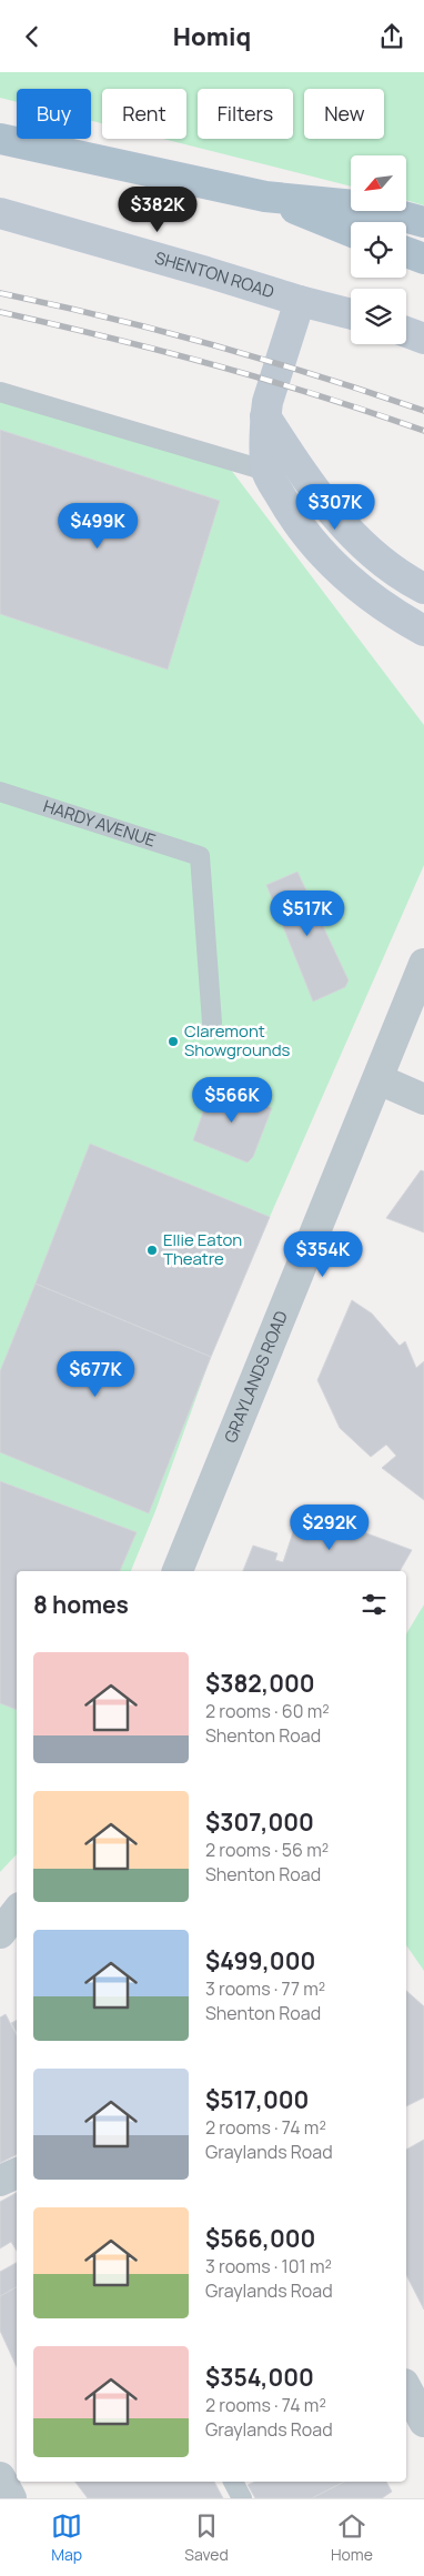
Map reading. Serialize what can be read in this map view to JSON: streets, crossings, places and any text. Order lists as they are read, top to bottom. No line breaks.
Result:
{"streets":{"main road":["SHENTON ROAD"],"street":["GRAYLANDS ROAD"],"lane":["HARDY AVENUE"]},"places":["Claremont Showgrounds","Ellie Eaton Theatre"],"north":"bottom left","page":{"header":"Homiq","chip":["Buy","Rent","Filters","New"],"price":["$382K","$307K","$499K","$517K","$566K","$354K","$677K","$292K"],"heading":"8 homes","list":[{"name":"$382,000","note":"2 rooms · 60 m² · Shenton Road"},{"name":"$307,000","note":"2 rooms · 56 m² · Shenton Road"},{"name":"$499,000","note":"3 rooms · 77 m² · Shenton Road"},{"name":"$517,000","note":"2 rooms · 74 m² · Graylands Road"},{"name":"$566,000","note":"3 rooms · 101 m² · Graylands Road"},{"name":"$354,000","note":"2 rooms · 74 m² · Graylands Road"}],"tabs":["Map","Saved","Home"]}}
